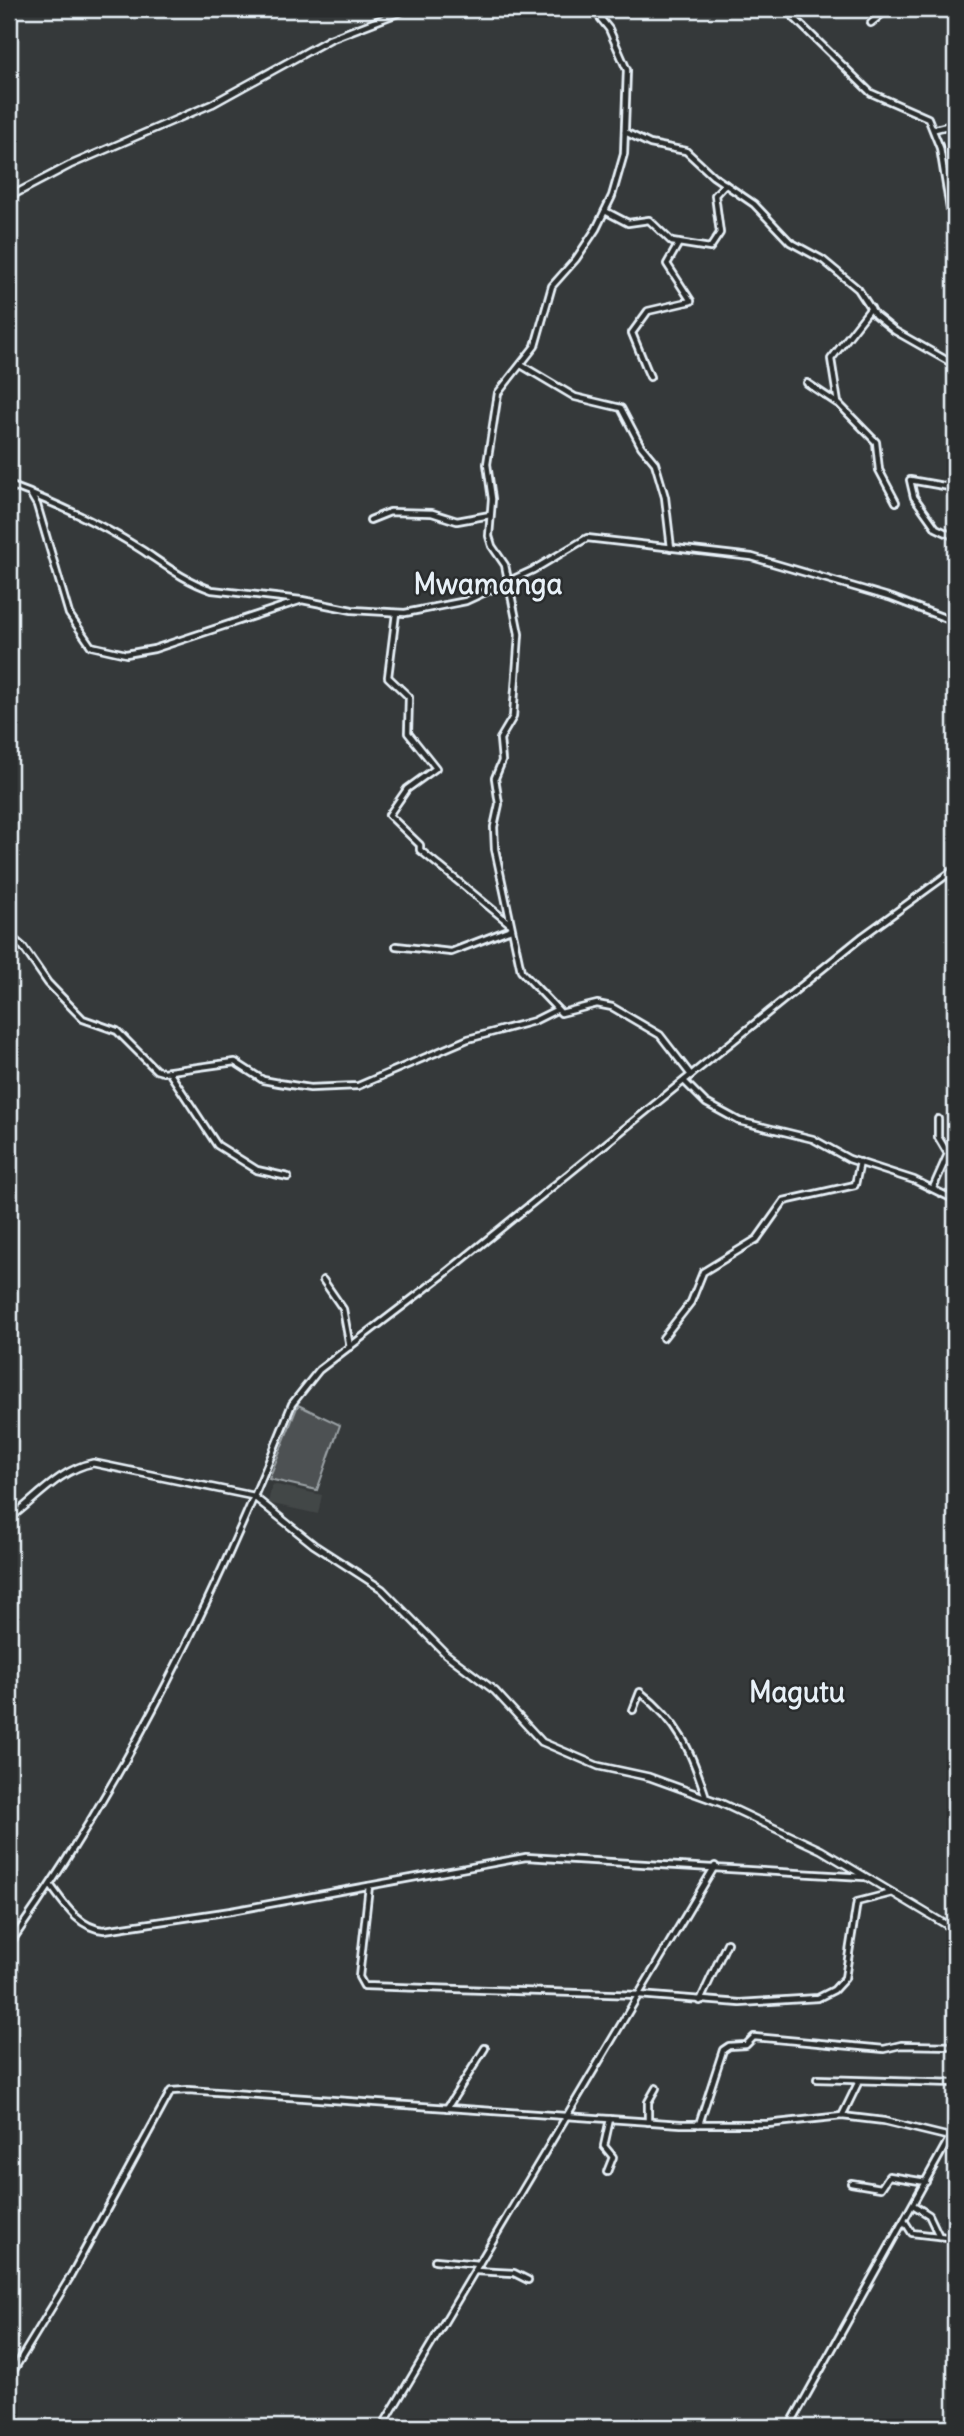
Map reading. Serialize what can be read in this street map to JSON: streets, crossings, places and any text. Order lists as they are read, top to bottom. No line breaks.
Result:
{"districts":["Mwamanga","Magutu"]}
